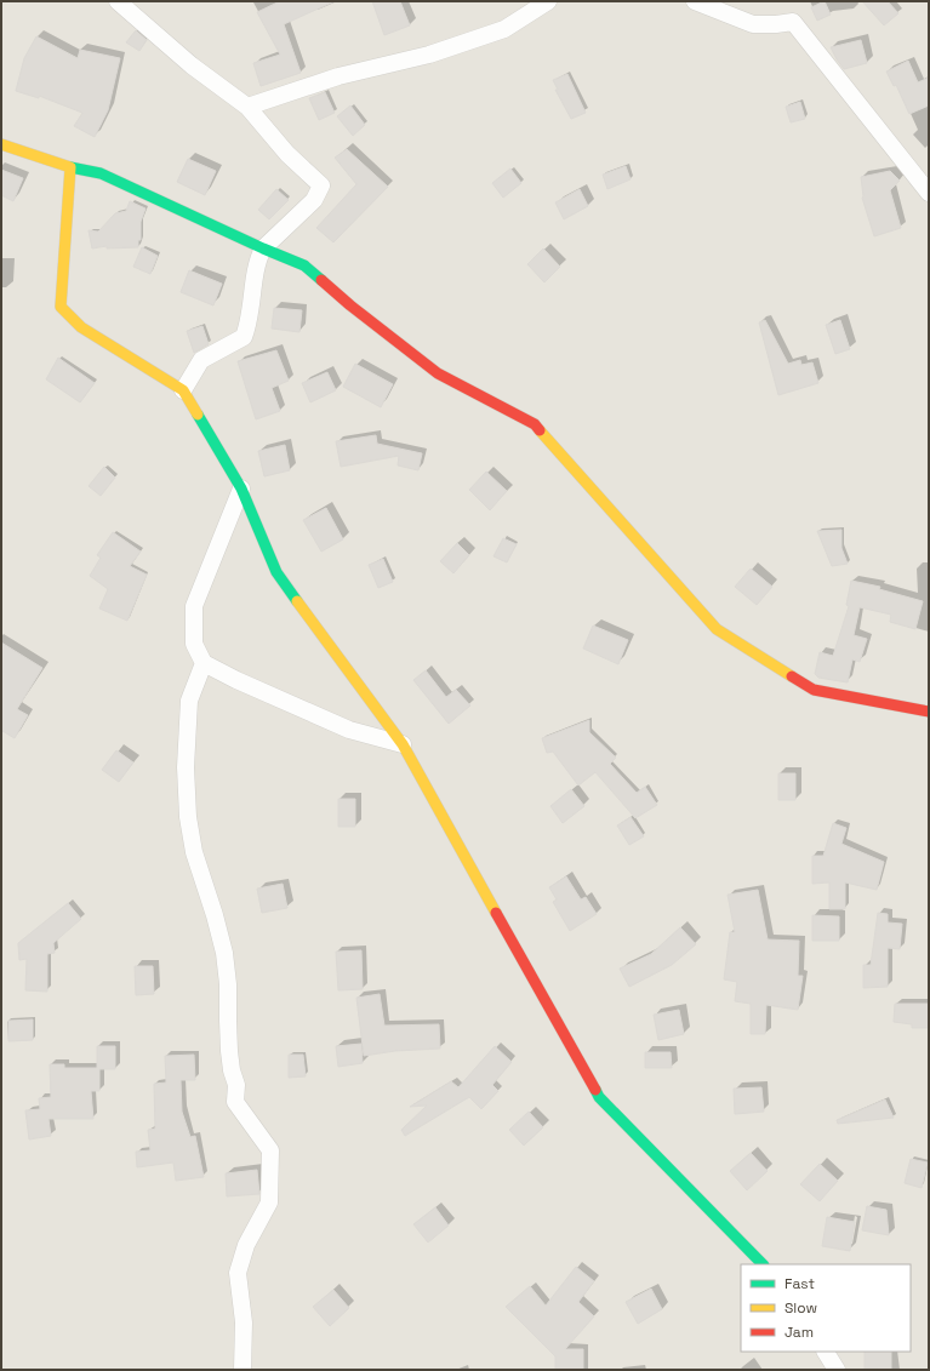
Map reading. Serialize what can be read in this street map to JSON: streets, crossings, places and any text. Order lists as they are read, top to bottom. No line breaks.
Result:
{"legend":["Fast","Slow","Jam"]}
